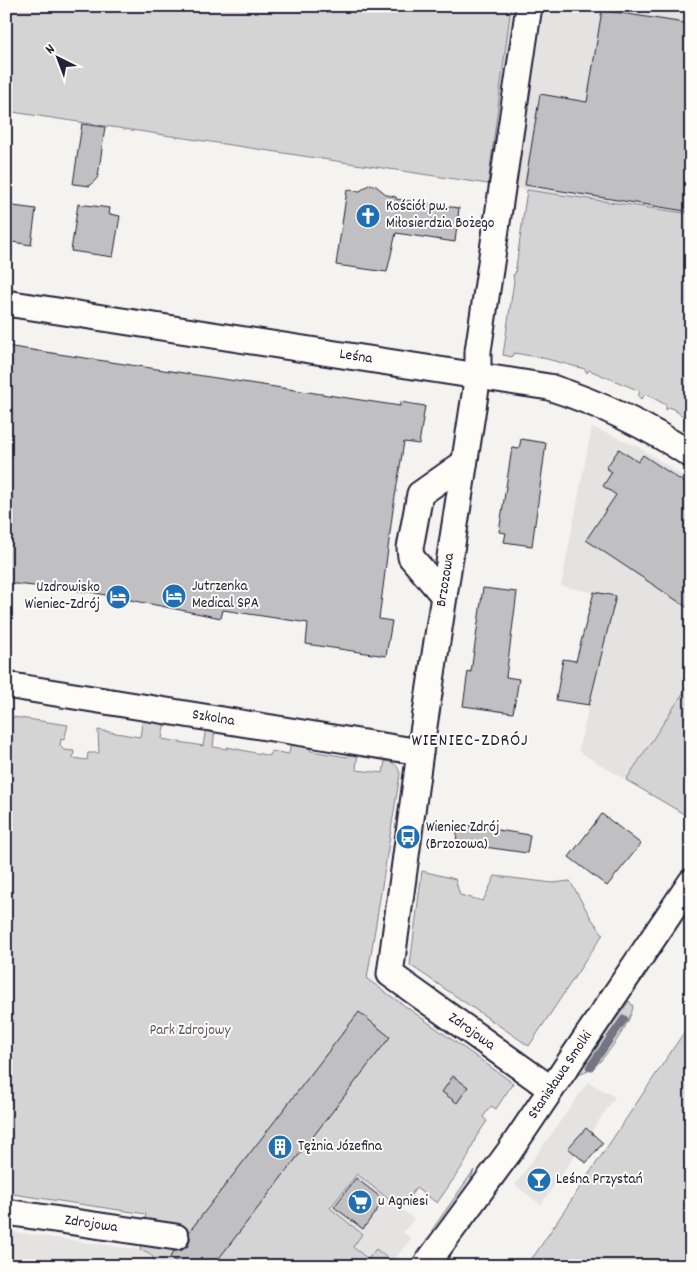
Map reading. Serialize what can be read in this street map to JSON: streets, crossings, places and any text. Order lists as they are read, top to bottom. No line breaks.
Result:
{"streets":{"street":["Leśna","Brzozowa","Szkolna","Zdrojowa","Stanisława Smolki"]},"crossings":[["Leśna","Brzozowa"],["Brzozowa","Szkolna"],["Brzozowa","Zdrojowa"],["Zdrojowa","Stanisława Smolki"]],"districts":["WIENIEC-ZDRÓJ"],"parks":["Park Zdrojowy"],"places":{"church":["Kościół pw. Miłosierdzia Bożego"],"hotel":["Jutrzenka Medical SPA","Uzdrowisko Wieniec-Zdrój"],"bus stop":["Wieniec Zdrój (Brzozowa)"],"building":["Tężnia Józefina"],"bar":["Leśna Przystań"],"supermarket":["u Agniesi"]},"north":"top left"}
